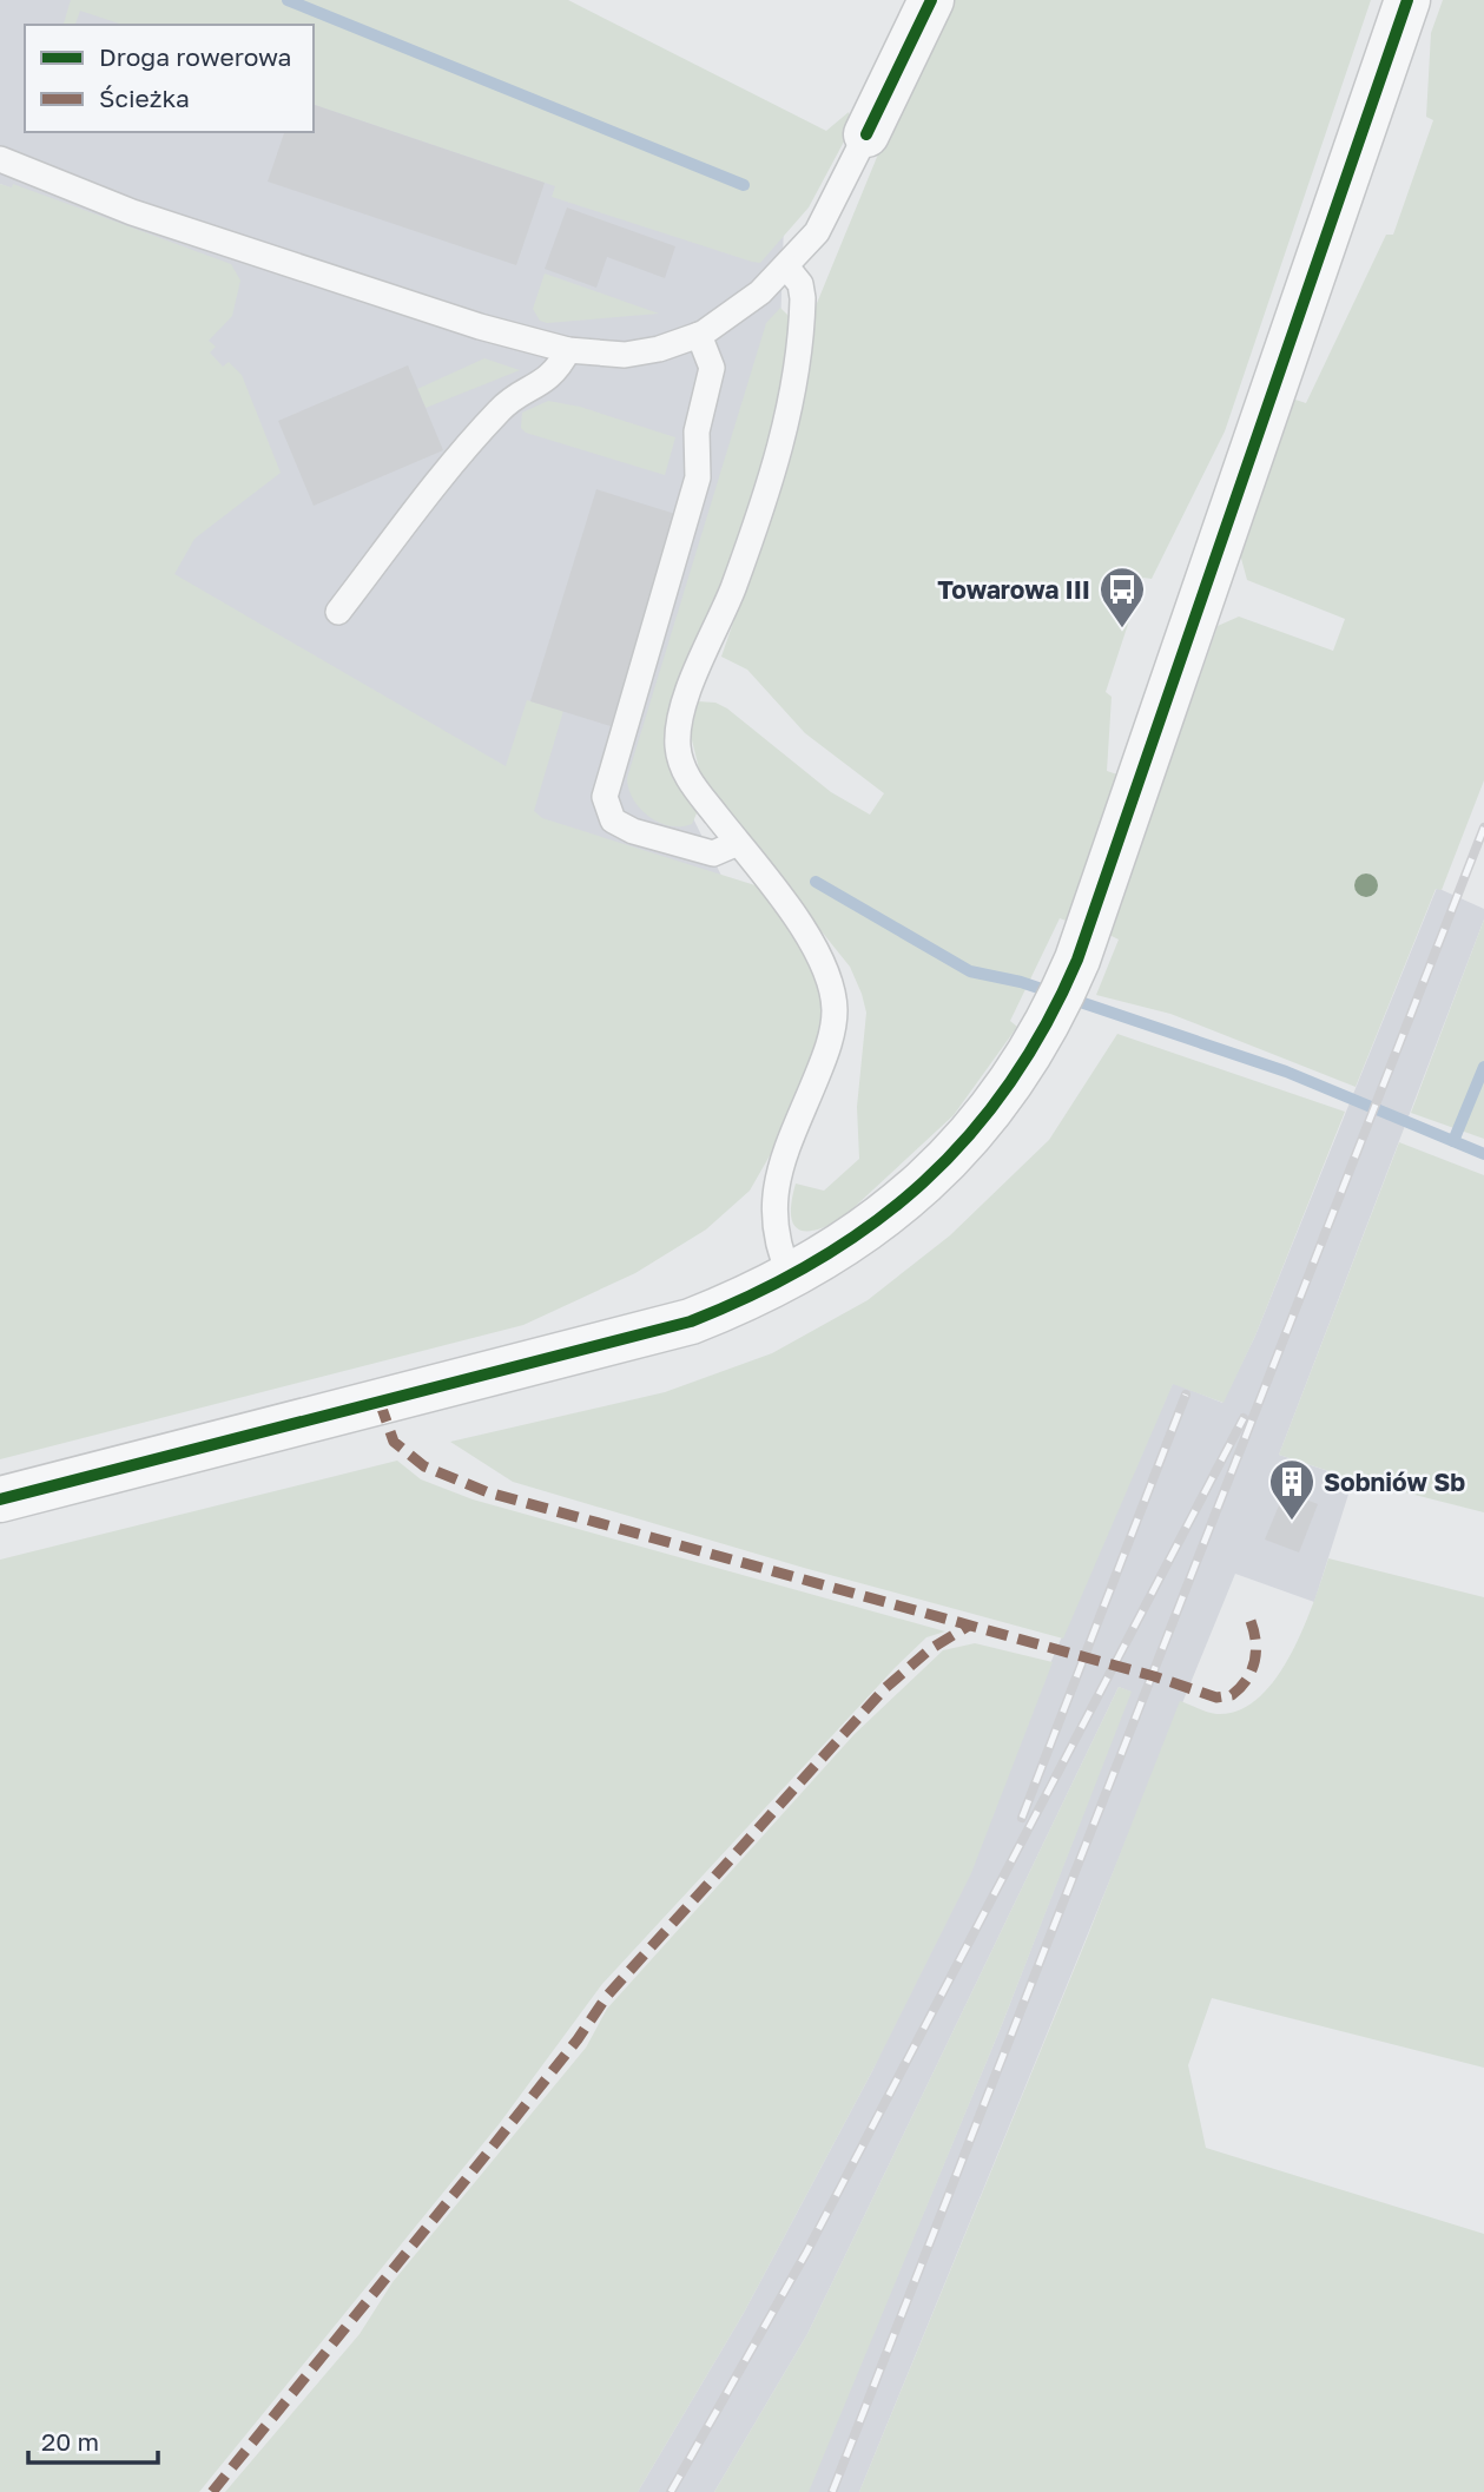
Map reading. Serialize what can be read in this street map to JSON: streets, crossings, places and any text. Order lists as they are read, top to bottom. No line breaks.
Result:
{"places":{"bus stop":["Towarowa III"],"building":["Sobniów Sb"]},"legend":["Droga rowerowa","Ścieżka"],"scale_bar":"20 m"}
